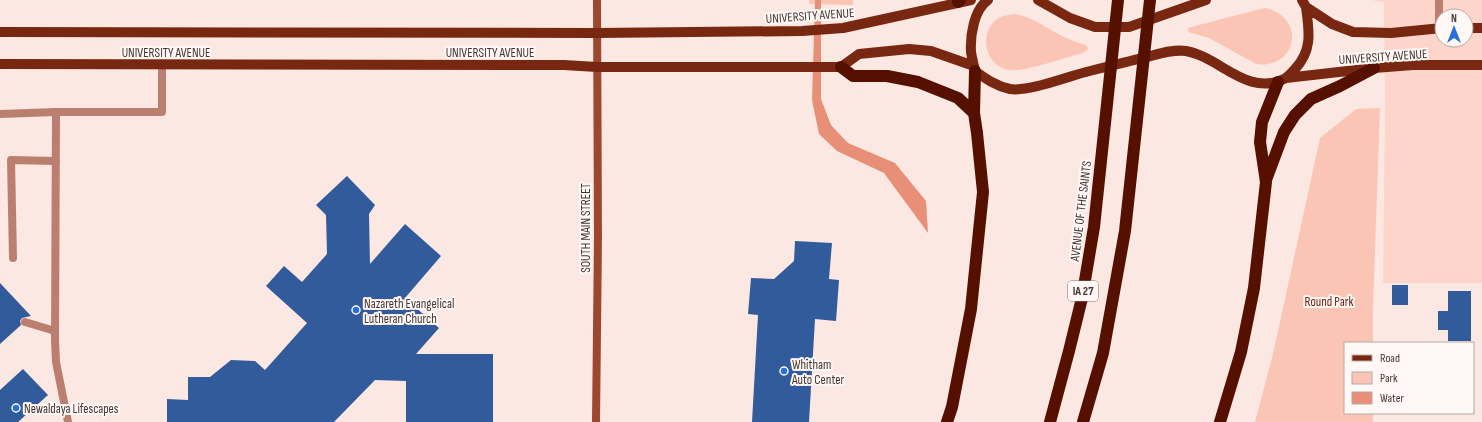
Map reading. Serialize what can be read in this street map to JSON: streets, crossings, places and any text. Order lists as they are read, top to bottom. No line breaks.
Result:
{"streets":{"highway":["AVENUE OF THE SAINTS","IA 27"],"main road":["UNIVERSITY AVENUE"],"street":["SOUTH MAIN STREET"]},"crossings":[["UNIVERSITY AVENUE","SOUTH MAIN STREET"]],"parks":["Round Park"],"places":["Nazareth Evangelical Lutheran Church","Whitham Auto Center","Newaldaya Lifescapes"],"legend":["Road","Park","Water"],"north":"top"}
